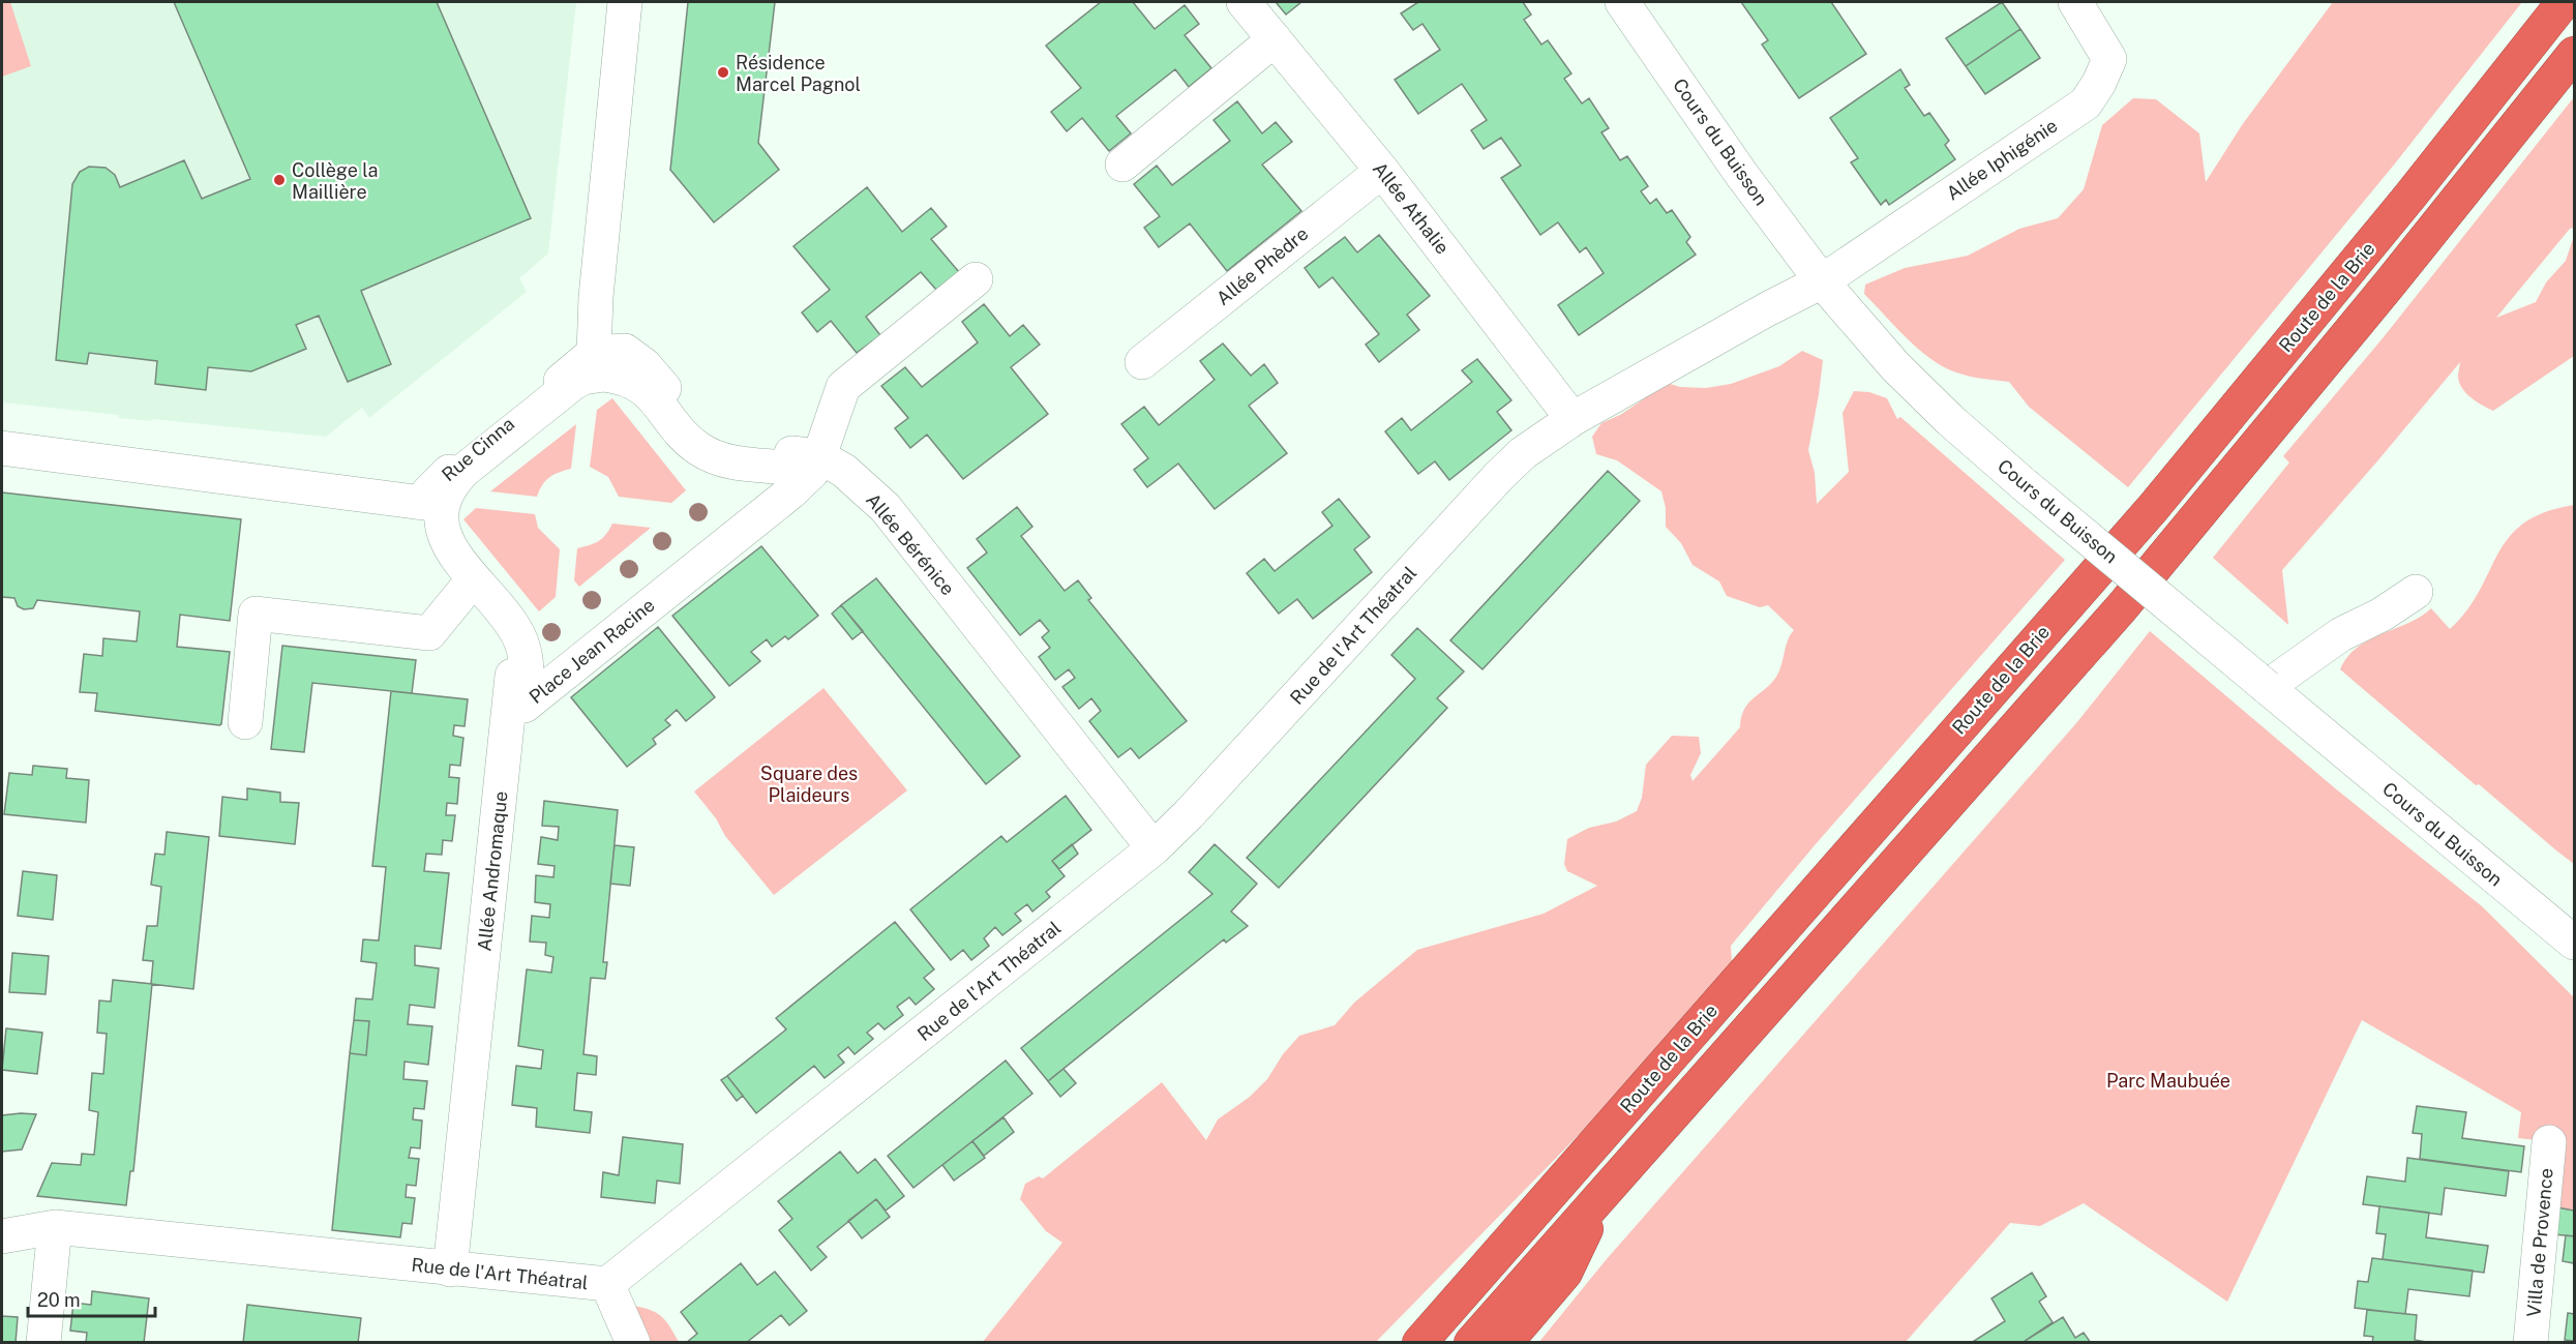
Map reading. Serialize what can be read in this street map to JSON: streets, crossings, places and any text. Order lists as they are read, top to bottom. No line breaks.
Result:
{"streets":{"highway":["Route de la Brie"],"street":["Cours du Buisson","Allée Iphigénie","Allée Athalie","Allée Phèdre","Rue Cinna","Allée Bérénice","Rue de l'Art Théatral","Place Jean Racine","Allée Andromaque","Villa de Provence"]},"crossings":[["Cours du Buisson","Allée Iphigénie"],["Cours du Buisson","Rue de l'Art Théatral"],["Allée Iphigénie","Rue de l'Art Théatral"],["Allée Athalie","Allée Phèdre"],["Allée Athalie","Rue de l'Art Théatral"],["Rue Cinna","Allée Bérénice"],["Rue Cinna","Allée Andromaque"],["Allée Bérénice","Rue de l'Art Théatral"],["Allée Bérénice","Place Jean Racine"],["Rue de l'Art Théatral","Allée Andromaque"]],"parks":["Square des Plaideurs","Parc Maubuée"],"places":["Résidence Marcel Pagnol","Collège la Maillière"],"scale_bar":"20 m"}
